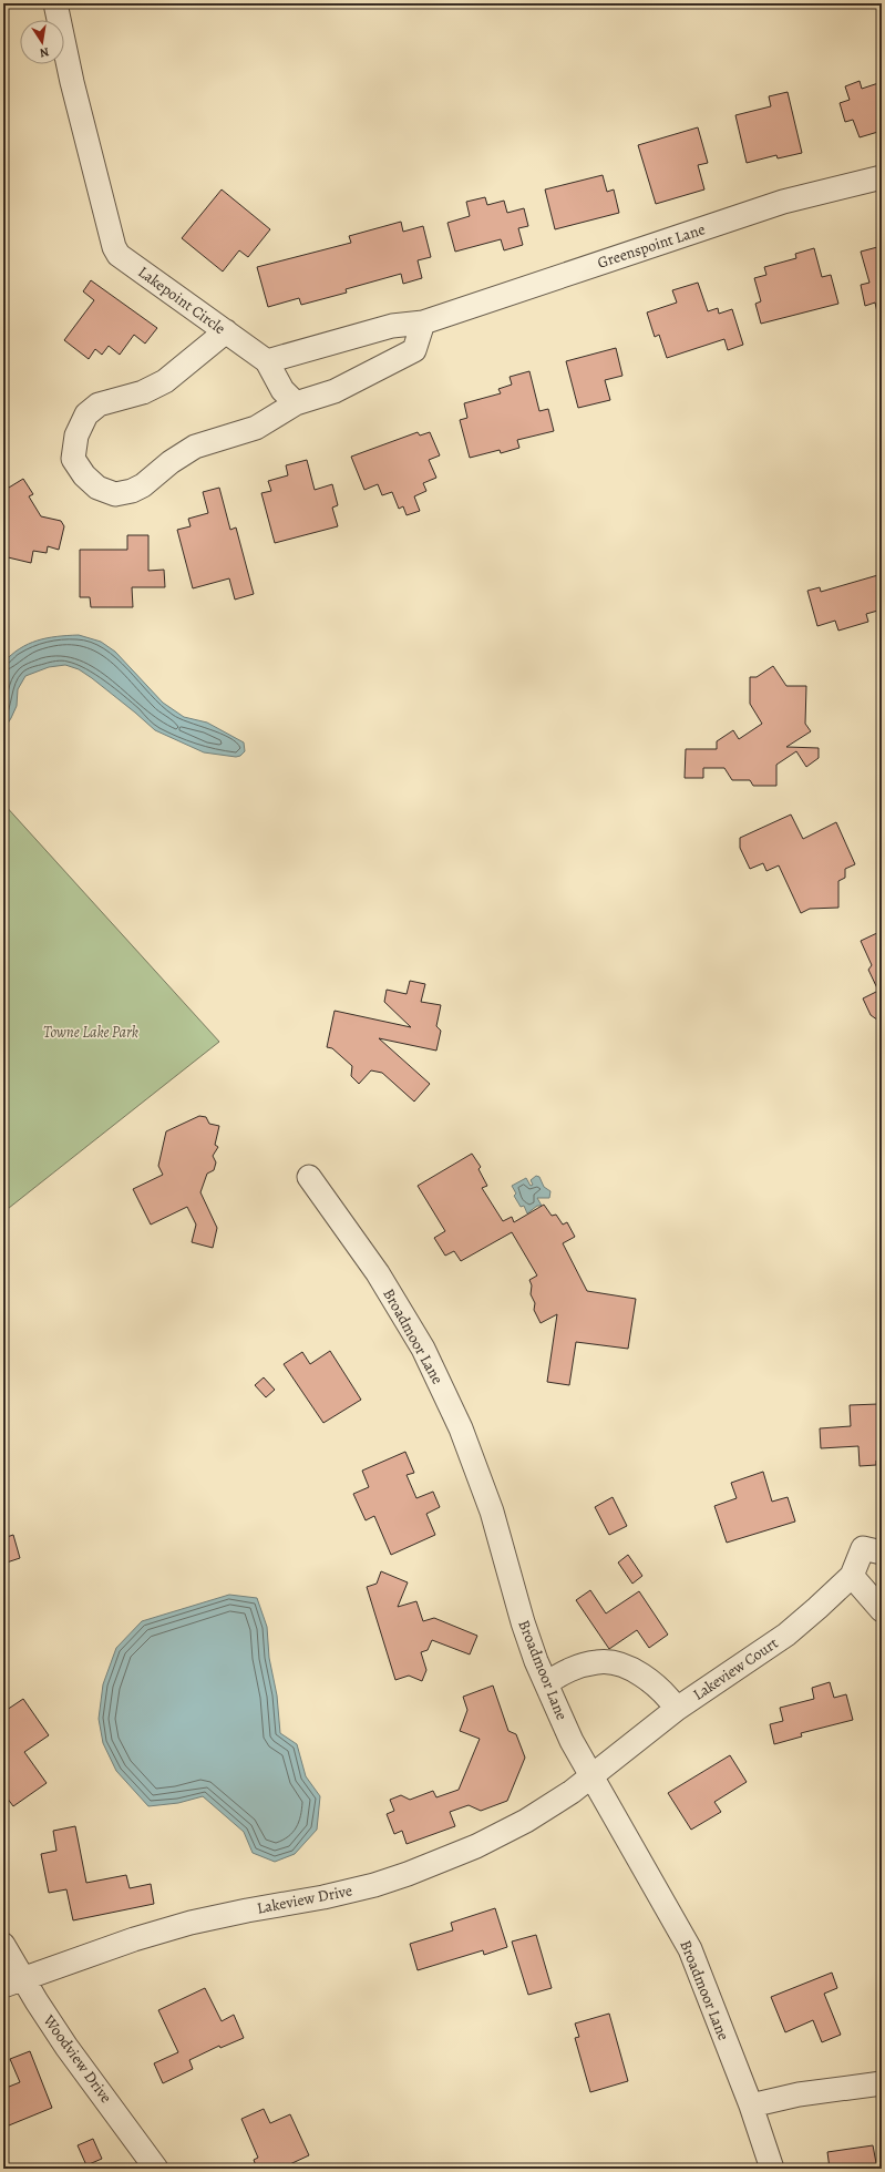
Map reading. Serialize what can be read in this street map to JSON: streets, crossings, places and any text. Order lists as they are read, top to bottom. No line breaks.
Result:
{"streets":{"street":["Greenspoint Lane","Lakepoint Circle","Broadmoor Lane","Lakeview Court","Lakeview Drive","Woodview Drive"]},"crossings":[["Greenspoint Lane","Lakepoint Circle"],["Broadmoor Lane","Lakeview Court"],["Broadmoor Lane","Lakeview Drive"],["Lakeview Court","Lakeview Drive"],["Lakeview Drive","Woodview Drive"]],"parks":["Towne Lake Park"],"north":"bottom"}
